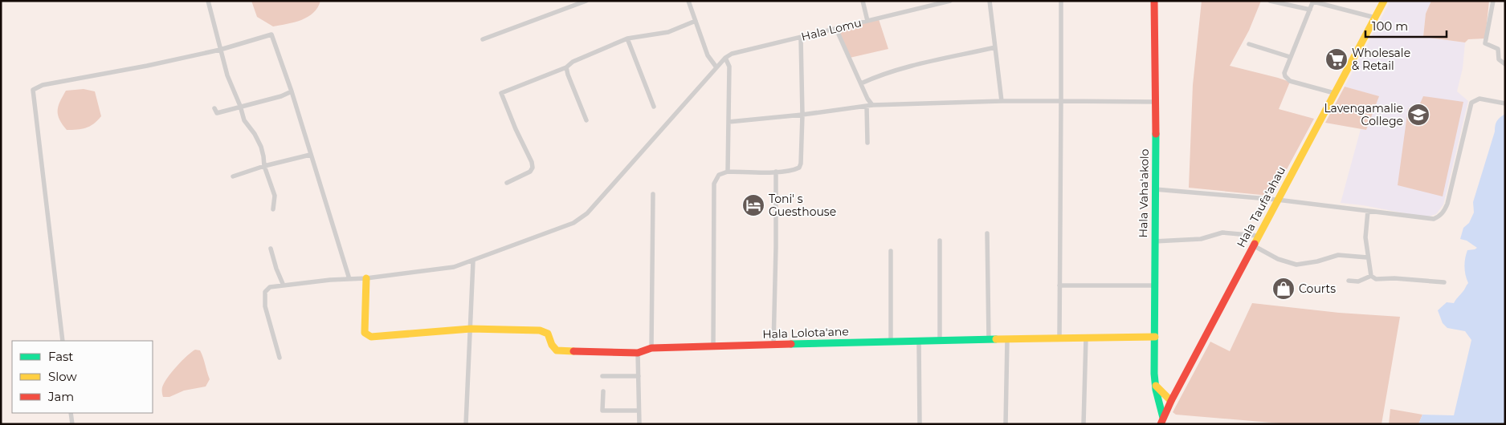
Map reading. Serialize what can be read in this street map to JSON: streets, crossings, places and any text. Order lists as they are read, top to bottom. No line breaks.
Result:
{"streets":{"main road":["Hala Vaha'akolo","Hala Taufa'ahau","Hala Lolota'ane"],"street":["Hala Lomu"]},"crossings":[["Hala Vaha'akolo","Hala Taufa'ahau"],["Hala Vaha'akolo","Hala Lolota'ane"]],"places":{"supermarket":["Wholesale & Retail"],"school or university":["Lavengamalie College"],"hotel":["Toni' s Guesthouse"],"shop":["Courts"]},"legend":["Fast","Slow","Jam"],"scale_bar":"100 m"}
